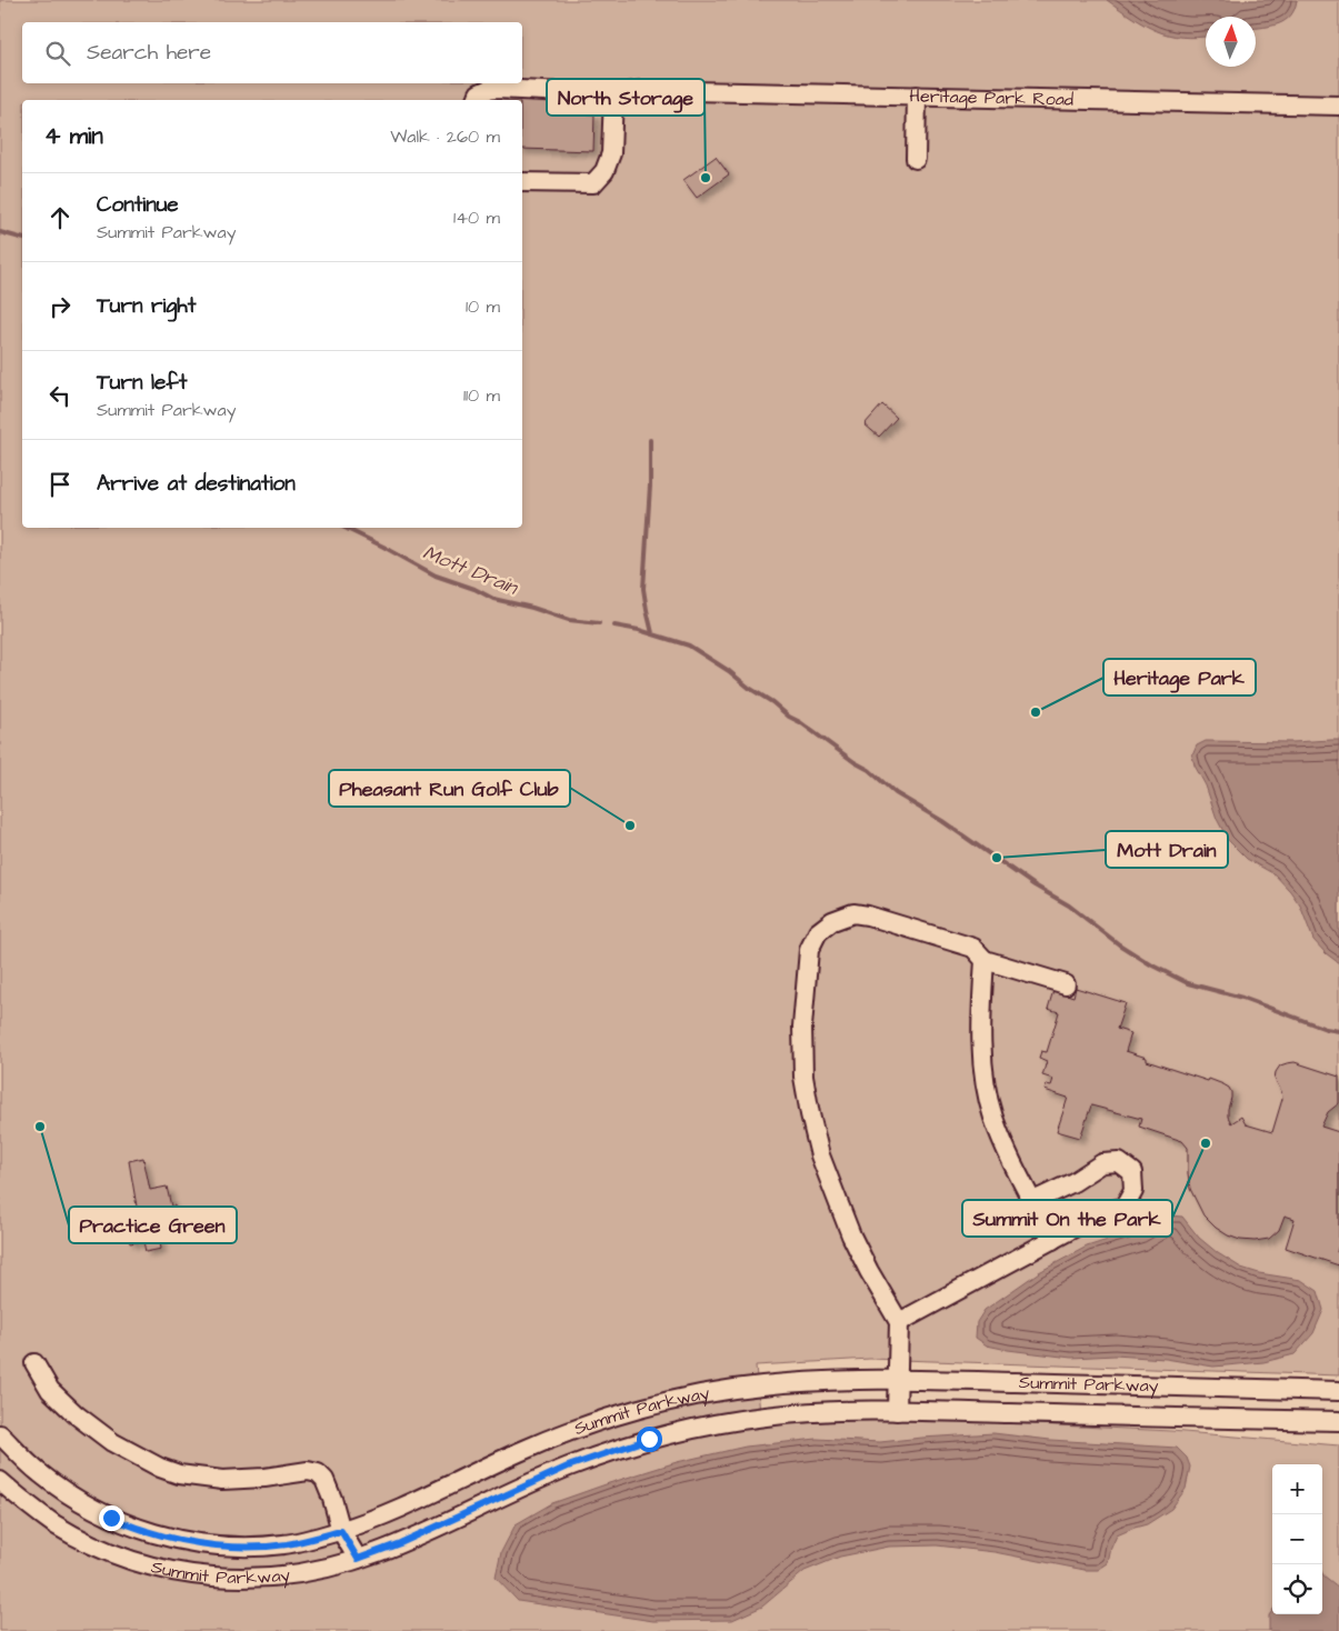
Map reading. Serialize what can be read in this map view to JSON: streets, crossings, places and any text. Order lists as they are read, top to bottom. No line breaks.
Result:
{"streets":{"street":["Heritage Park Road","Summit Parkway"]},"water":["Mott Drain"],"places":["North Storage","Heritage Park","Pheasant Run Golf Club","Mott Drain","Practice Green","Summit On the Park"],"north":"top","page":{"search":"Search here","heading":["4 min","Walk · 260 m"],"list":[["Continue","Summit Parkway","140 m"],["Turn right","10 m"],["Turn left","Summit Parkway","110 m"],"Arrive at destination"],"map_buttons":["+","−"]}}
